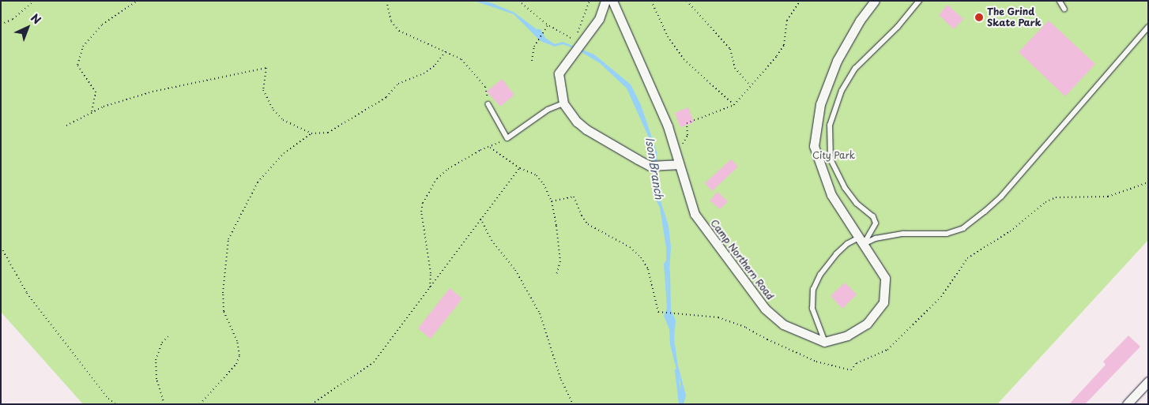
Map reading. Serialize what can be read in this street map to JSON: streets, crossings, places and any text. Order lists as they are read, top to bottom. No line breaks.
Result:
{"streets":{"street":["Camp Northern Road"]},"water":["Ison Branch"],"parks":["City Park"],"places":["The Grind Skate Park"],"north":"top right"}
